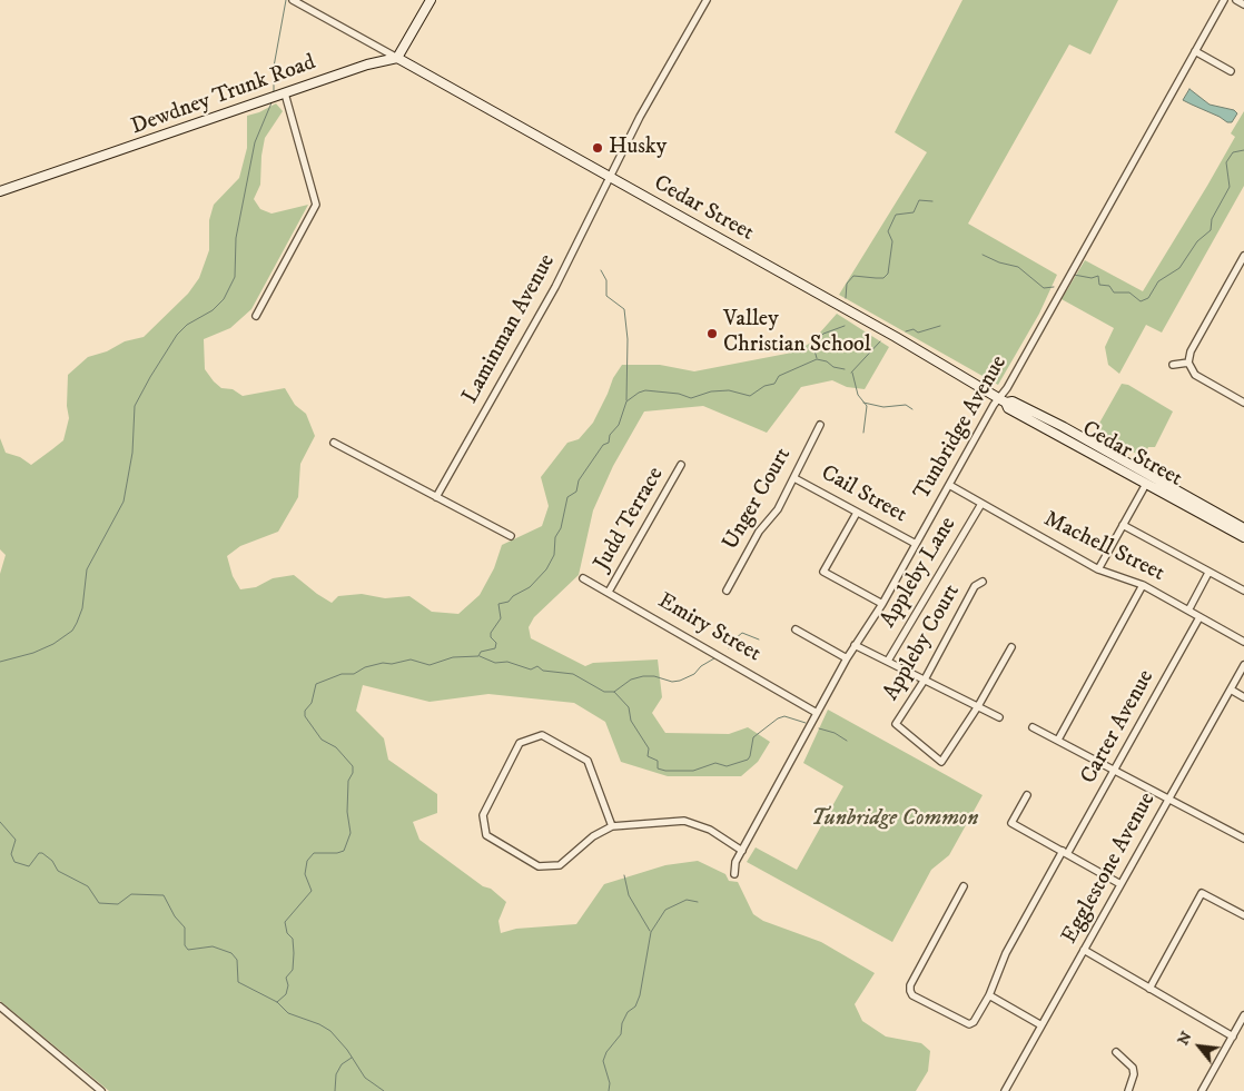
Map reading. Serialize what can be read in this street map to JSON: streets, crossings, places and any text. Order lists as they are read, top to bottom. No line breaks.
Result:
{"streets":{"main road":["Dewdney Trunk Road","Cedar Street"],"street":["Laminman Avenue","Tunbridge Avenue","Cail Street","Unger Court","Judd Terrace","Machell Street","Appleby Lane","Emiry Street","Appleby Court","Carter Avenue","Egglestone Avenue"]},"crossings":[["Dewdney Trunk Road","Cedar Street"],["Cedar Street","Laminman Avenue"],["Cedar Street","Tunbridge Avenue"],["Tunbridge Avenue","Cail Street"],["Tunbridge Avenue","Machell Street"],["Tunbridge Avenue","Emiry Street"],["Cail Street","Unger Court"],["Judd Terrace","Emiry Street"],["Machell Street","Appleby Lane"],["Machell Street","Carter Avenue"]],"parks":["Tunbridge Common"],"places":["Husky","Valley Christian School"],"north":"top left"}
